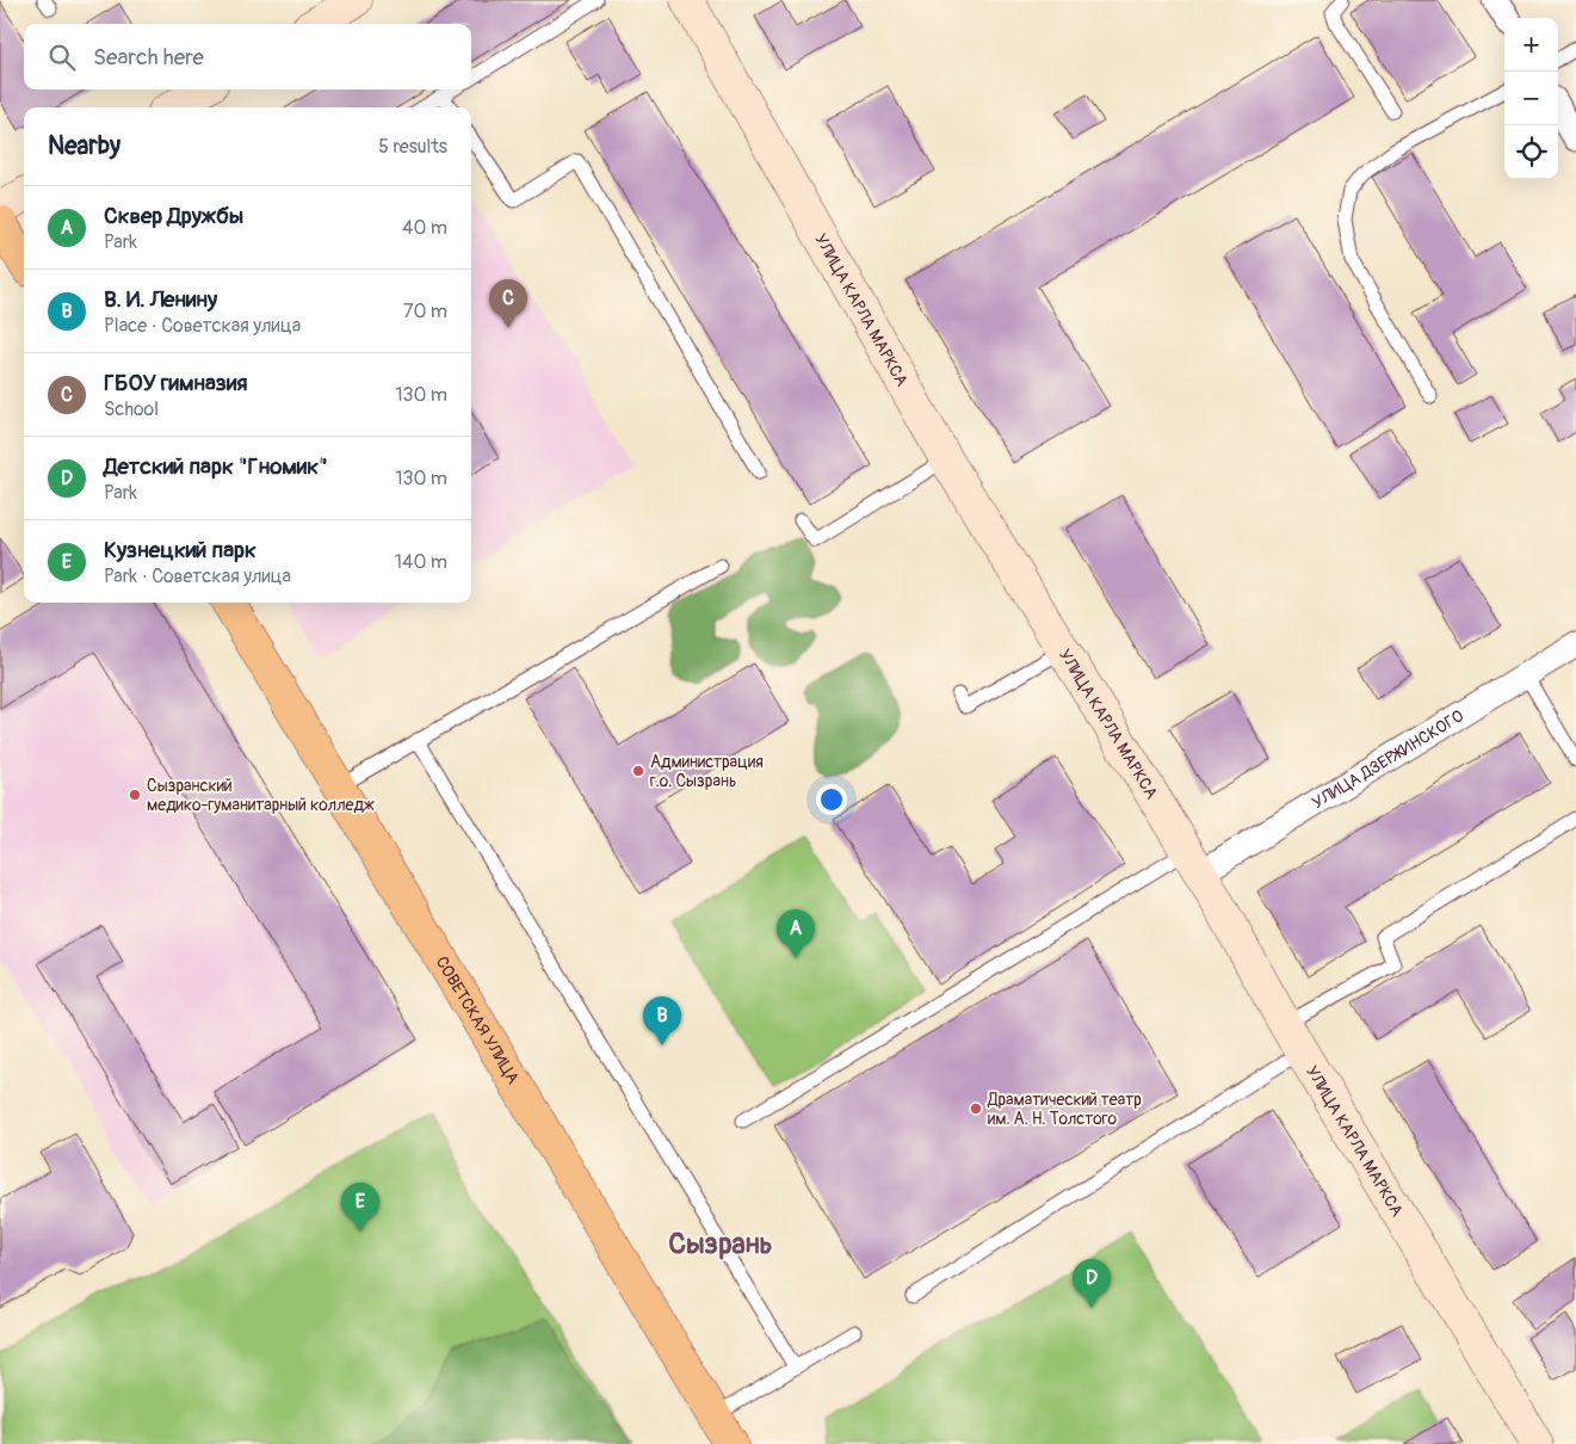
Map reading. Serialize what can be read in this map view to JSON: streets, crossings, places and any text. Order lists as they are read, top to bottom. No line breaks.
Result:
{"streets":{"main road":["СОВЕТСКАЯ УЛИЦА"],"street":["УЛИЦА КАРЛА МАРКСА","УЛИЦА ДЗЕРЖИНСКОГО"]},"crossings":[["УЛИЦА КАРЛА МАРКСА","УЛИЦА ДЗЕРЖИНСКОГО"]],"districts":["Сызрань"],"places":["Администрация г.о. Сызрань","Сызранский медико-гуманитарный колледж","Драматический театр им. А. Н. Толстого"],"page":{"map_buttons":["+","−"],"search":"Search here","heading":["Nearby","5 results"],"list":[{"mark":"A","name":"Сквер Дружбы","note":"Park","value":"40 m"},{"mark":"B","name":"В. И. Ленину","note":"Place · Советская улица","value":"70 m"},{"mark":"C","name":"ГБОУ гимназия","note":"School","value":"130 m"},{"mark":"D","name":"Детский парк \"Гномик\"","note":"Park","value":"130 m"},{"mark":"E","name":"Кузнецкий парк","note":"Park · Советская улица","value":"140 m"}],"pins":["C","A","B","E","D"]}}
